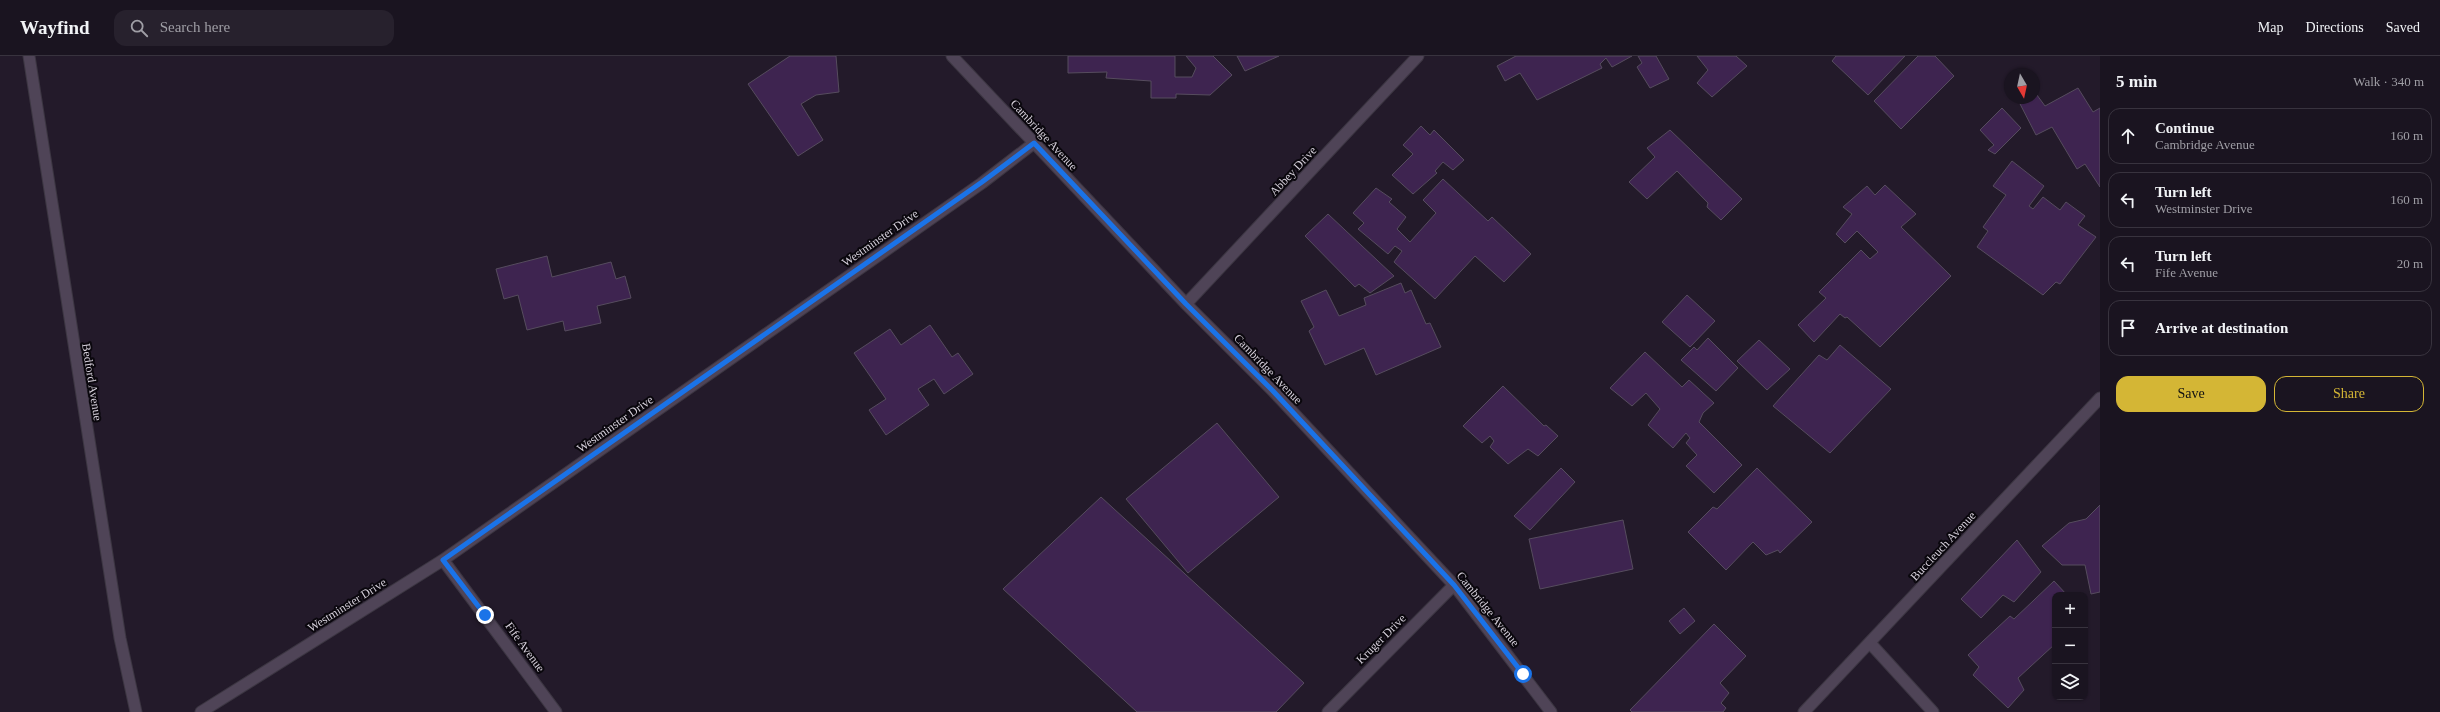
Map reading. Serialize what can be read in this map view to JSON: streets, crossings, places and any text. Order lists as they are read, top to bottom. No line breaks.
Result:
{"streets":{"street":["Cambridge Avenue","Abbey Drive","Westminster Drive","Bedford Avenue","Buccleuch Avenue","Kruger Drive","Fife Avenue"]},"crossings":[["Cambridge Avenue","Abbey Drive"],["Cambridge Avenue","Westminster Drive"],["Cambridge Avenue","Kruger Drive"],["Westminster Drive","Fife Avenue"]],"north":"bottom","page":{"header":"Wayfind","search":"Search here","nav":["Map","Directions","Saved"],"heading":["5 min","Walk · 340 m"],"list":[["Continue","Cambridge Avenue","160 m"],["Turn left","Westminster Drive","160 m"],["Turn left","Fife Avenue","20 m"],"Arrive at destination"],"buttons":["Save","Share"],"map_buttons":["+","−"]}}
